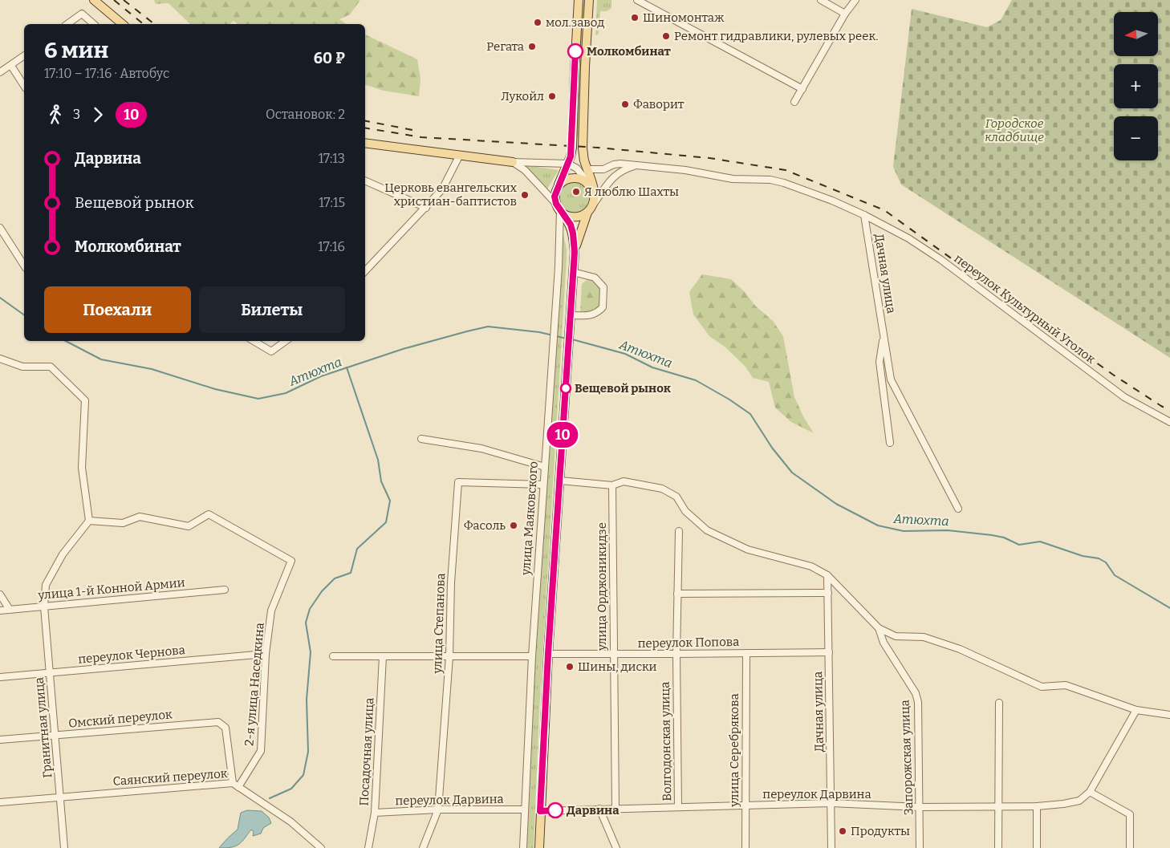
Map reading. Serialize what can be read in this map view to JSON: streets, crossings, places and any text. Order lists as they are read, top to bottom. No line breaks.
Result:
{"streets":{"street":["Дачная улица","переулок Культурный Уголок","улица Маяковского","улица Орджоникидзе","улица 1-й Конной Армии","улица Степанова","переулок Попова","переулок Чернова","2-я улица Наседкина","Омский переулок","Гранитная улица","Волгодонская улица","улица Серебрякова","Посадочная улица","Запорожская улица","Саянский переулок","переулок Дарвина"]},"crossings":[["Дачная улица","переулок Культурный Уголок"],["Дачная улица","переулок Попова"],["Дачная улица","переулок Дарвина"],["улица Маяковского","улица Степанова"],["улица Маяковского","переулок Дарвина"],["улица Орджоникидзе","переулок Попова"],["улица Орджоникидзе","переулок Дарвина"],["улица 1-й Конной Армии","Гранитная улица"],["улица Степанова","переулок Дарвина"],["переулок Попова","Волгодонская улица"],["переулок Попова","улица Серебрякова"],["переулок Чернова","2-я улица Наседкина"],["переулок Чернова","Гранитная улица"],["2-я улица Наседкина","Гранитная улица"],["2-я улица Наседкина","Саянский переулок"],["Омский переулок","Гранитная улица"],["Омский переулок","Саянский переулок"],["Гранитная улица","Саянский переулок"],["Волгодонская улица","переулок Дарвина"],["улица Серебрякова","переулок Дарвина"],["Посадочная улица","переулок Дарвина"],["Запорожская улица","переулок Дарвина"]],"water":["Атюхта"],"parks":["Городское кладбище"],"places":["Шиномонтаж","мол.завод","Ремонт гидравлики, рулевых реек.","Регата","Молкомбинат","Лукойл","Фаворит","Я люблю Шахты","Церковь евангельских христиан-баптистов","Вещевой рынок","Фасоль","Шины, диски","Дарвина","Продукты"],"lines":["bus line 10"],"north":"left","page":{"on_map":"10","map_buttons":["+","−"],"heading":["6 мин","17:10 – 17:16 · Автобус","60 ₽"],"legs":["3","10","Остановок: 2"],"list":[{"name":"Дарвина","value":"17:13"},{"name":"Вещевой рынок","value":"17:15"},{"name":"Молкомбинат","value":"17:16"}],"buttons":["Поехали","Билеты"]}}
